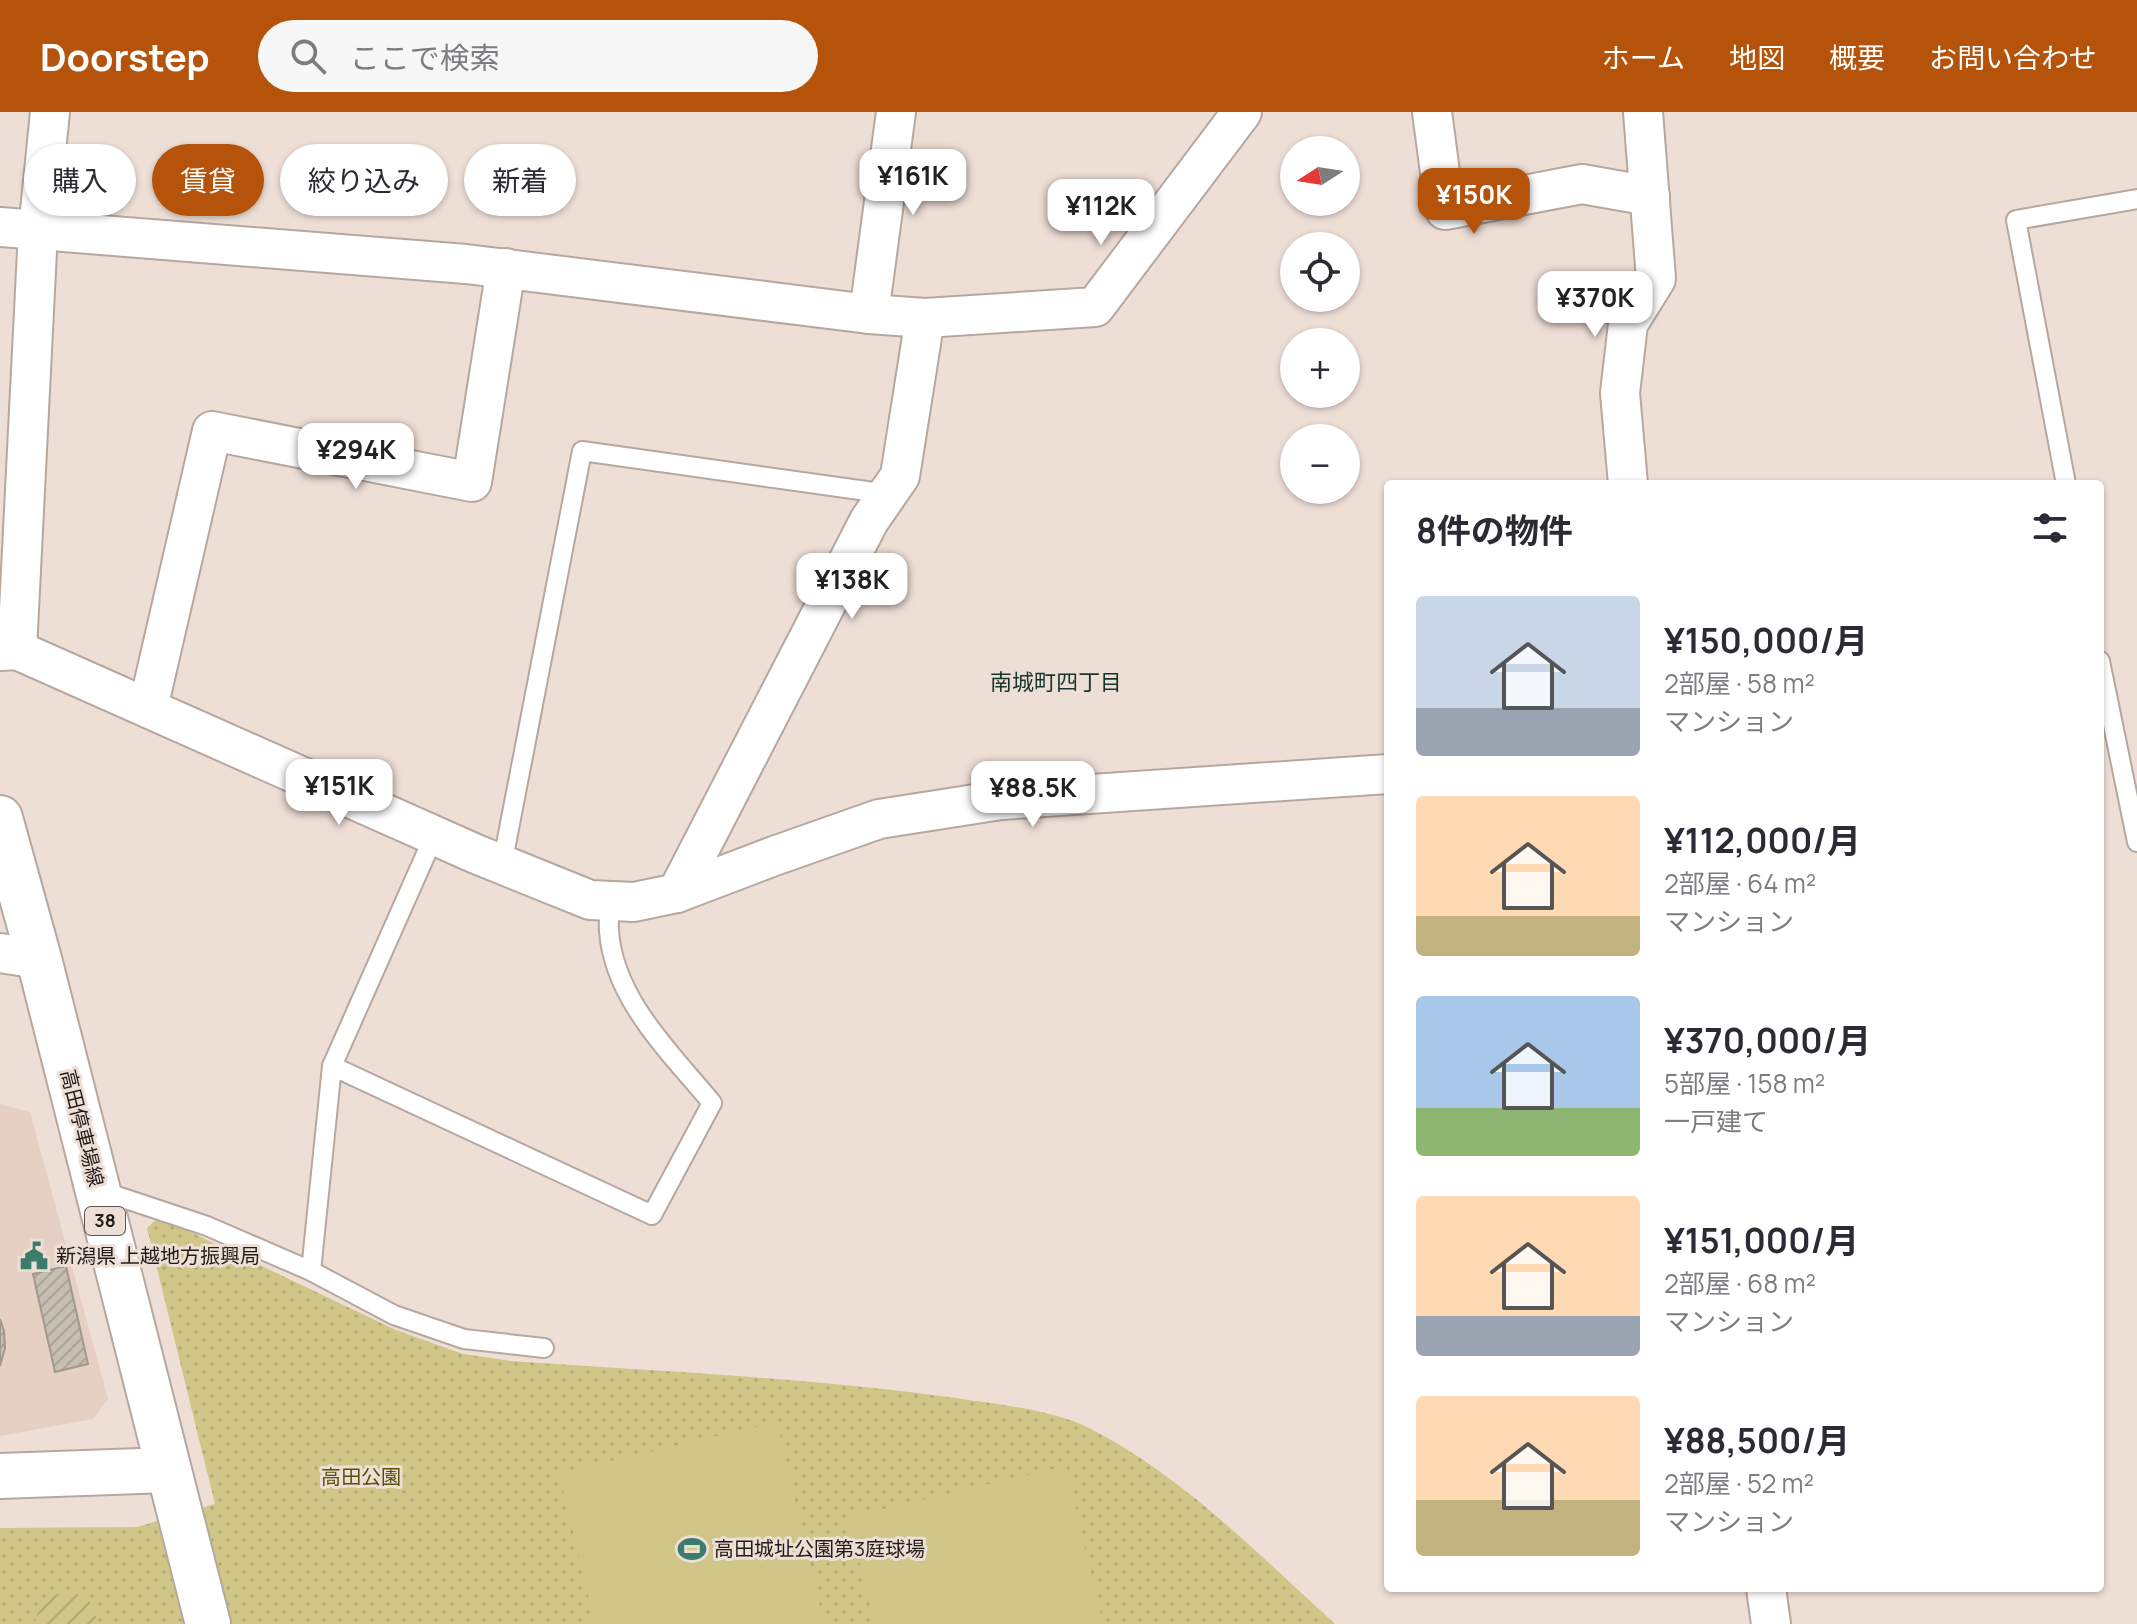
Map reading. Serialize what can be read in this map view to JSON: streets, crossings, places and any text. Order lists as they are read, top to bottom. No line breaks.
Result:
{"streets":{"main road":["高田停車場線","38"]},"districts":["南城町四丁目"],"parks":["高田公園"],"places":{"public building":["新潟県 上越地方振興局"],"sports":["高田城址公園第3庭球場"]},"north":"left","page":{"header":"Doorstep","search":"ここで検索","nav":["ホーム","地図","概要","お問い合わせ"],"map_buttons":["+","−"],"chip":["購入","賃貸","絞り込み","新着"],"price":["¥161K","¥150K","¥112K","¥370K","¥294K","¥138K","¥151K","¥88.5K"],"heading":"8件の物件","list":[{"name":"¥150,000/月","note":"2部屋 · 58 m² · マンション"},{"name":"¥112,000/月","note":"2部屋 · 64 m² · マンション"},{"name":"¥370,000/月","note":"5部屋 · 158 m² · 一戸建て"},{"name":"¥151,000/月","note":"2部屋 · 68 m² · マンション"},{"name":"¥88,500/月","note":"2部屋 · 52 m² · マンション"}]}}
